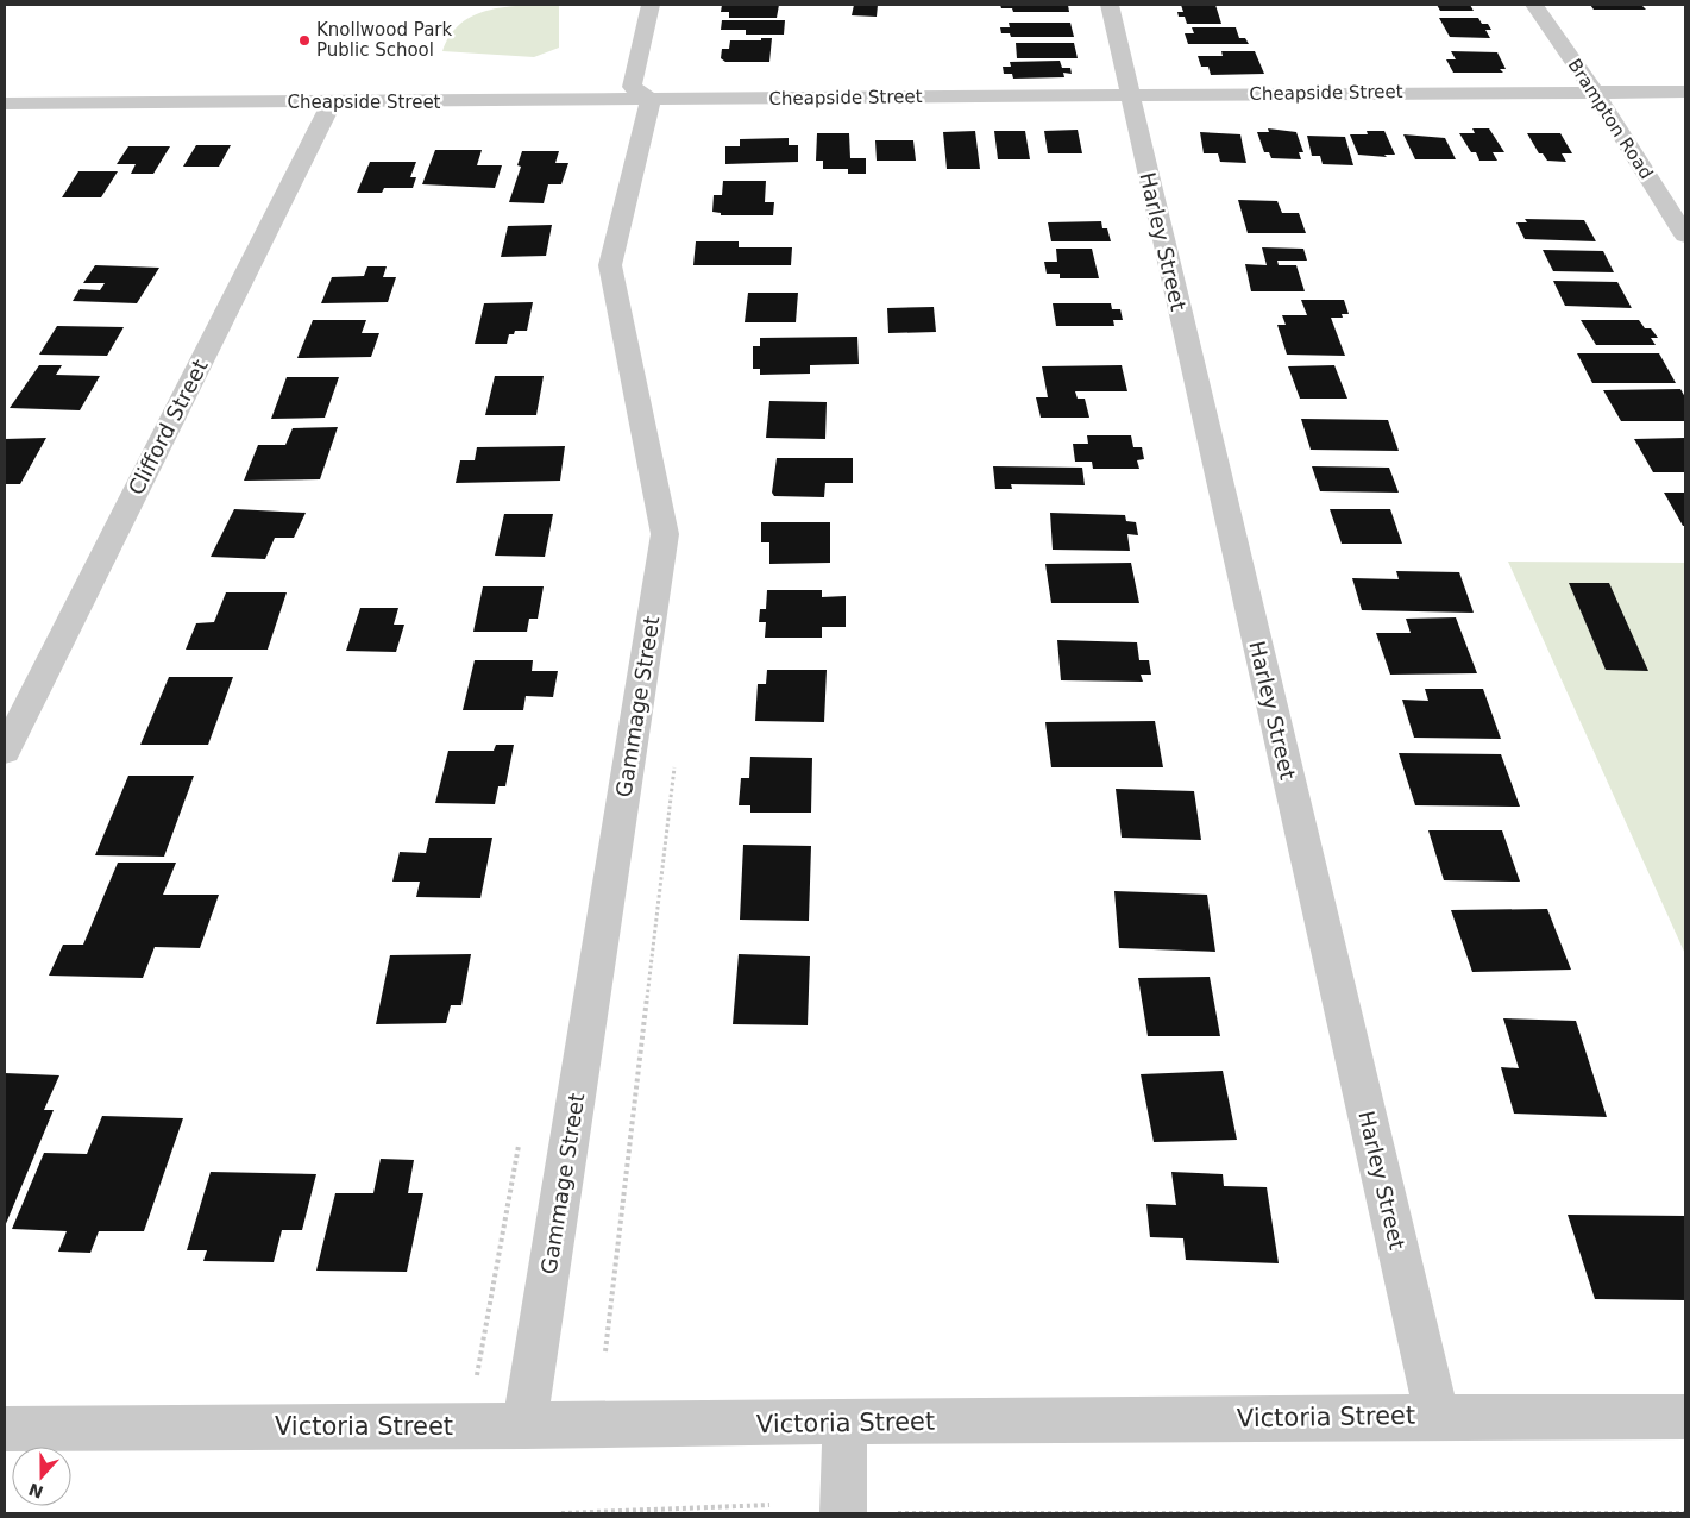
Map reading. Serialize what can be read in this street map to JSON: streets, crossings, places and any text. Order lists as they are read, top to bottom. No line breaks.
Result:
{"streets":{"street":["Cheapside Street","Brampton Road","Harley Street","Clifford Street","Gammage Street","Victoria Street"]},"crossings":[["Cheapside Street","Brampton Road"],["Cheapside Street","Harley Street"],["Cheapside Street","Clifford Street"],["Cheapside Street","Gammage Street"],["Harley Street","Victoria Street"],["Gammage Street","Victoria Street"]],"places":["Knollwood Park Public School"],"north":"bottom"}
